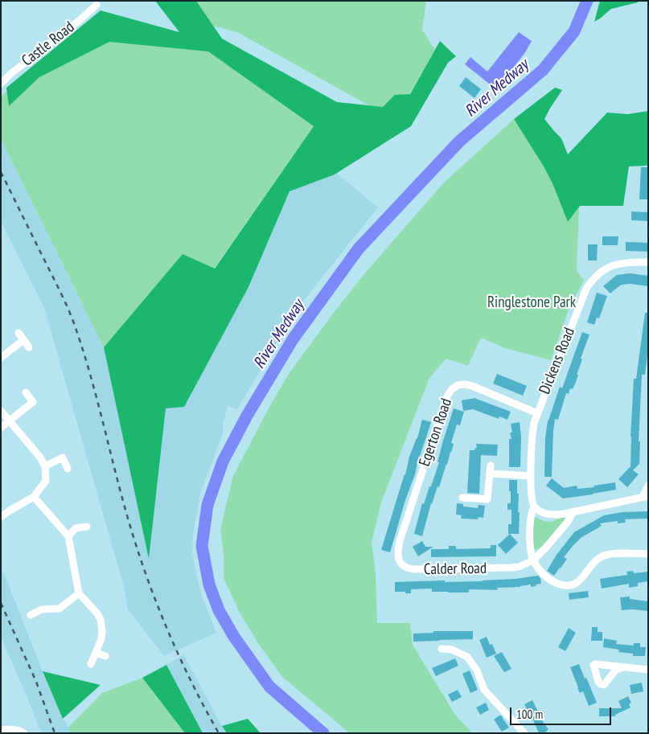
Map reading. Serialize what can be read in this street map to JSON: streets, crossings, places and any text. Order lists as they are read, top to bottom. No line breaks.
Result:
{"streets":{"street":["Castle Road","Dickens Road","Egerton Road","Calder Road"]},"crossings":[["Dickens Road","Egerton Road"],["Egerton Road","Calder Road"]],"water":["River Medway"],"parks":["Ringlestone Park"],"scale_bar":"100 m"}
